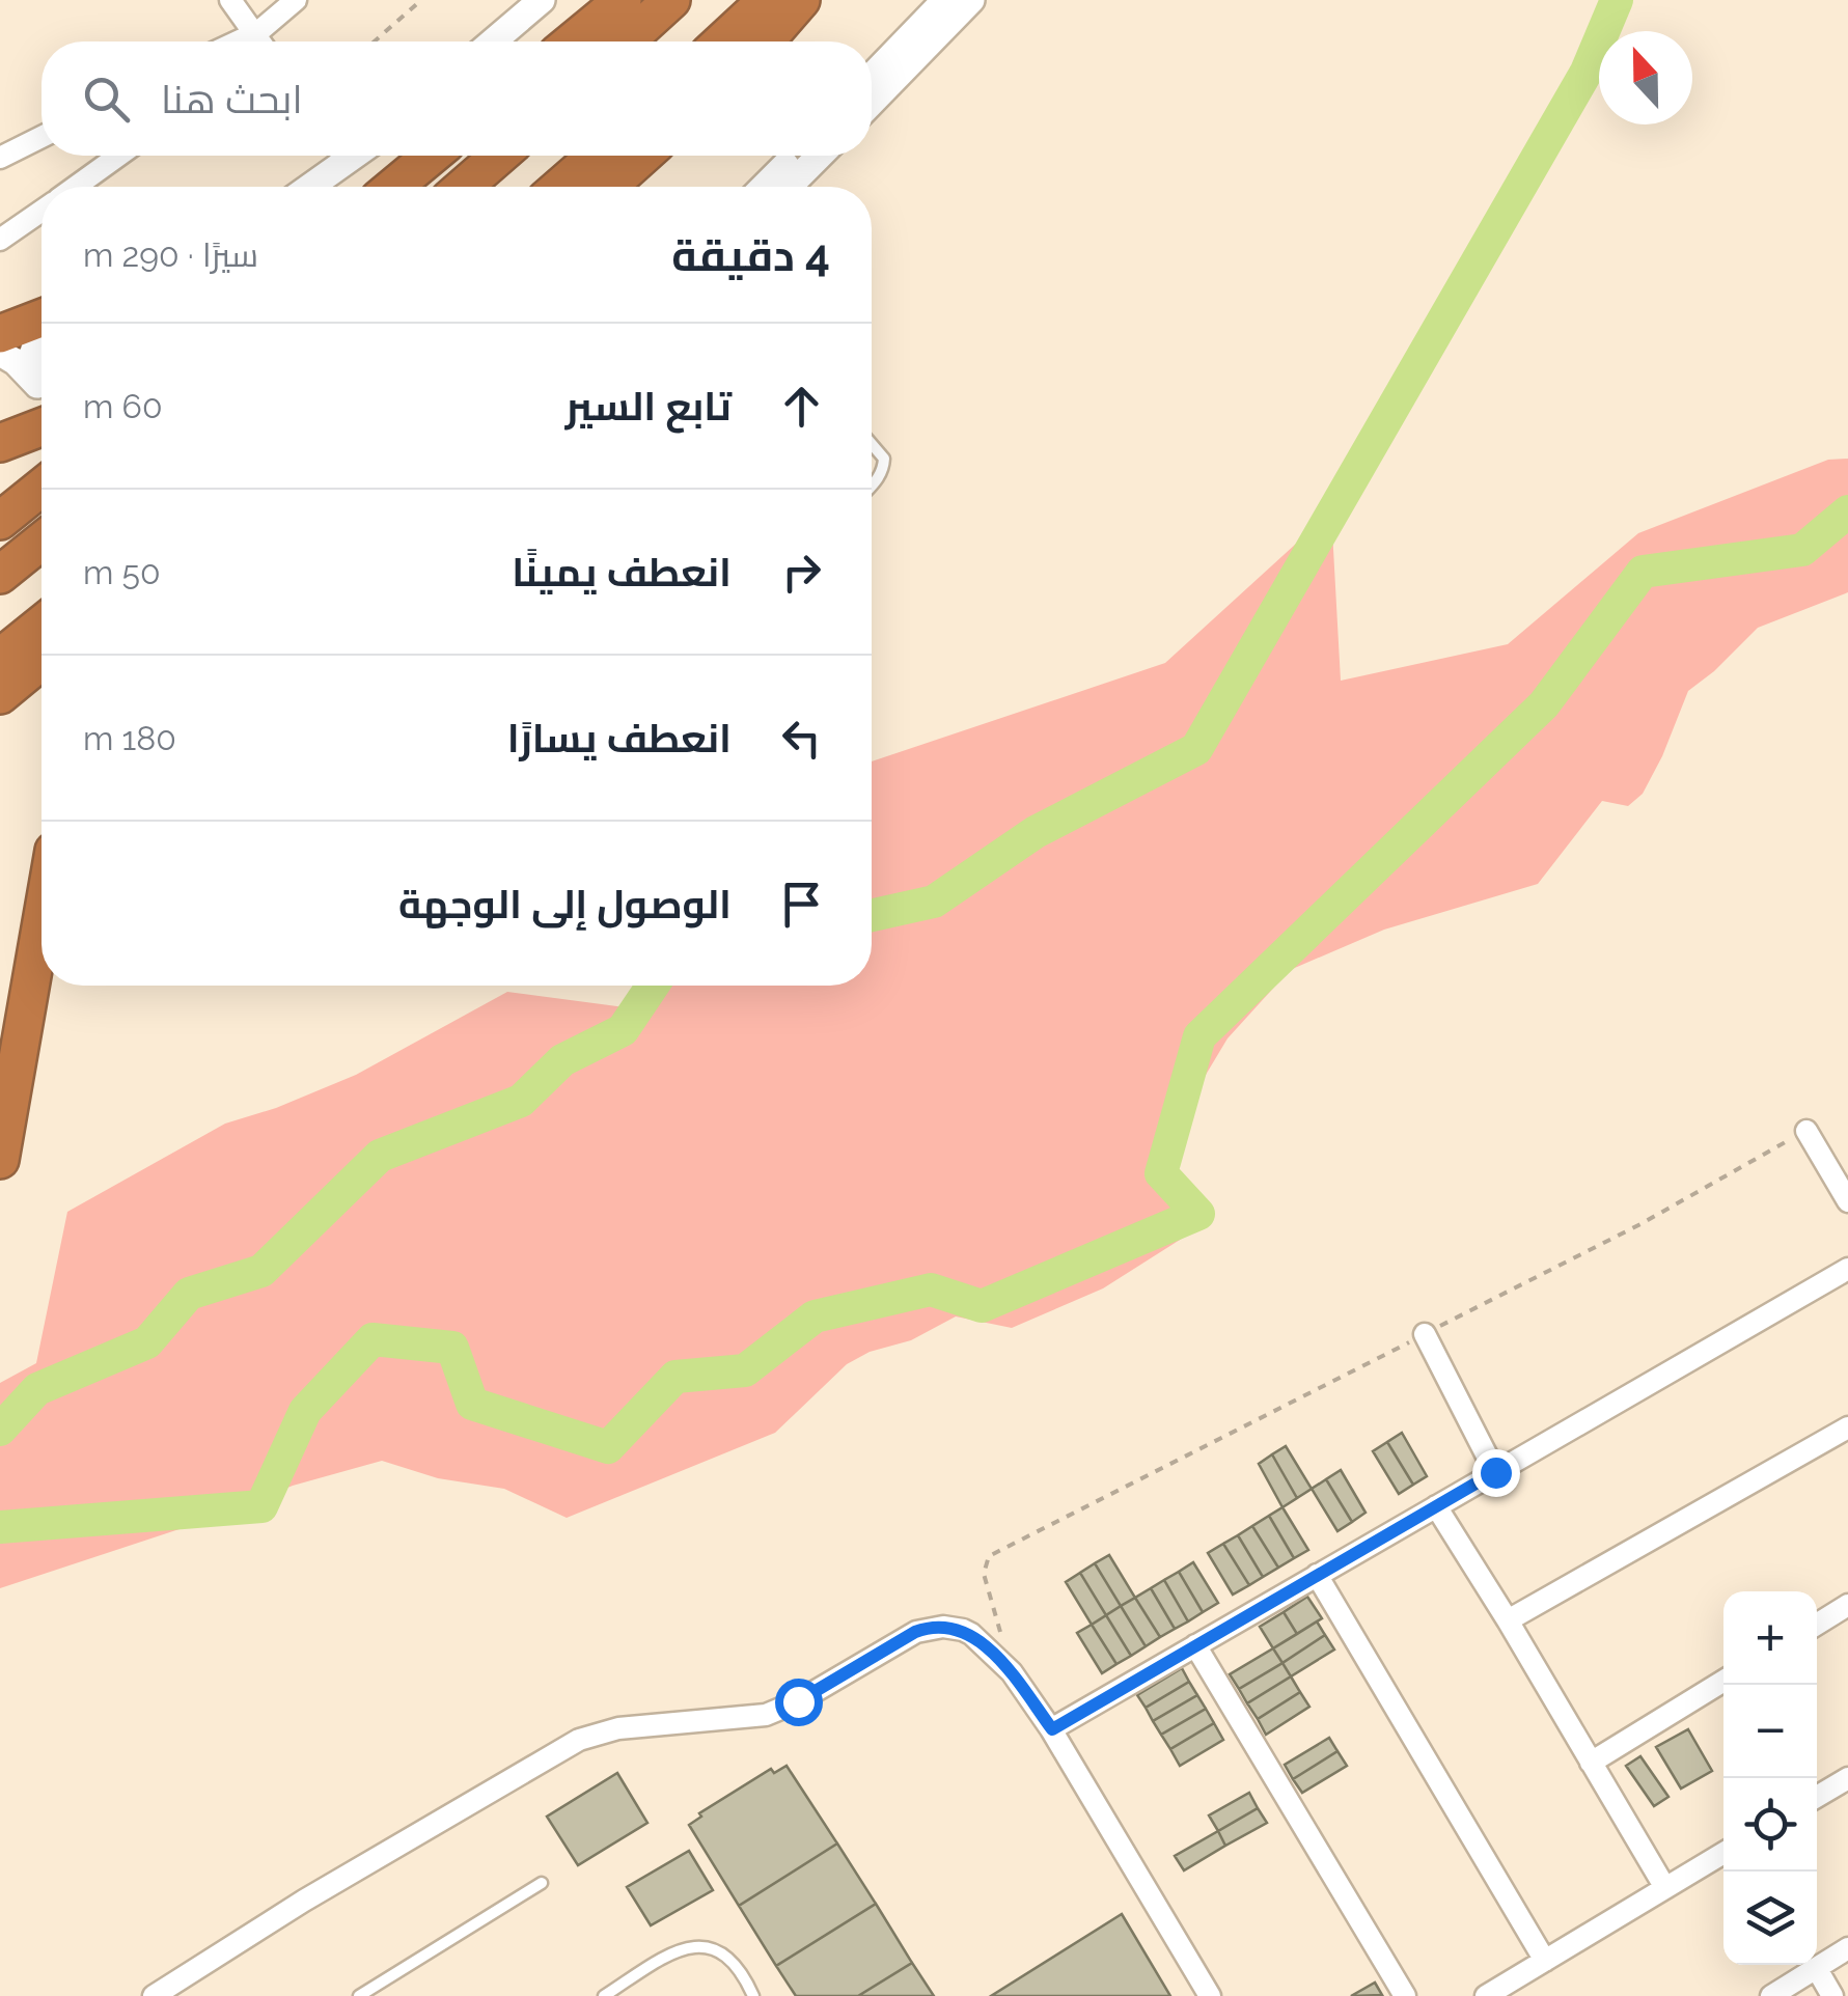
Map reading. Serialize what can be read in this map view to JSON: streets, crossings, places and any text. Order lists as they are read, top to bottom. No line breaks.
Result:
{"north":"top","page":{"search":"ابحث هنا","heading":["4 دقيقة","سيرًا · 290 m"],"list":[["تابع السير","60 m"],["انعطف يمينًا","50 m"],["انعطف يسارًا","180 m"],"الوصول إلى الوجهة"],"map_buttons":["+","−"]}}
